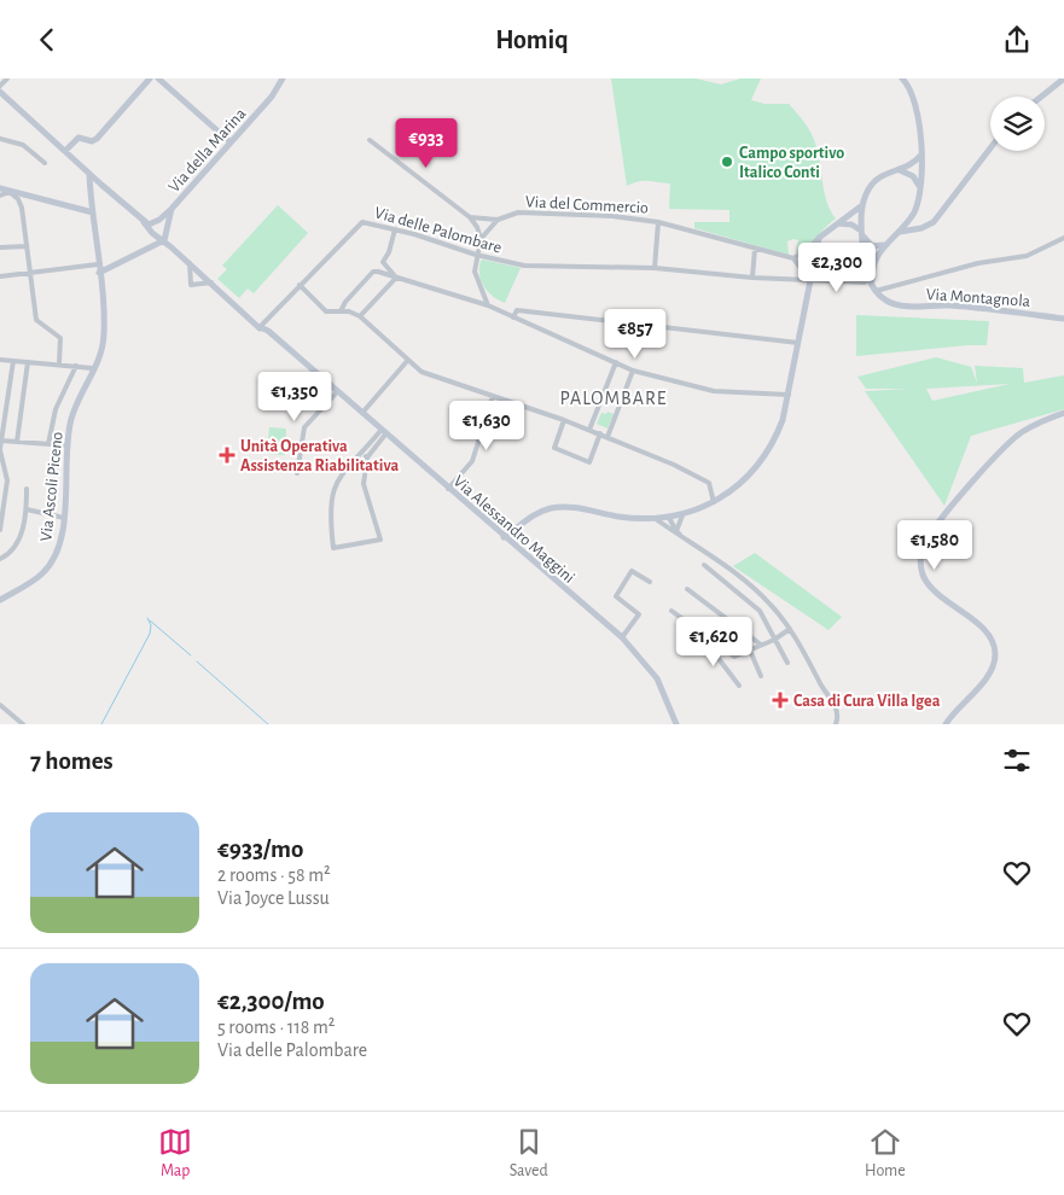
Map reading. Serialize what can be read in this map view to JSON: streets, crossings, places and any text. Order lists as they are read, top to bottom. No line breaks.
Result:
{"streets":{"main road":["Via della Marina","Via Montagnola","Via Ascoli Piceno","Via Alessandro Maggini"],"street":["Via del Commercio","Via delle Palombare"]},"crossings":[["Via della Marina","Via Alessandro Maggini"],["Via del Commercio","Via delle Palombare"],["Via delle Palombare","Via Montagnola"],["Via delle Palombare","Via Alessandro Maggini"]],"districts":["PALOMBARE"],"places":{"other":["Campo sportivo Italico Conti"],"health":["Unità Operativa Assistenza Riabilitativa","Casa di Cura Villa Igea"]},"page":{"header":"Homiq","price":["€933","€2,300","€857","€1,350","€1,630","€1,580","€1,620"],"heading":"7 homes","list":[{"name":"€933/mo","note":"2 rooms · 58 m² · Via Joyce Lussu"},{"name":"€2,300/mo","note":"5 rooms · 118 m² · Via delle Palombare"}],"tabs":["Map","Saved","Home"]}}
